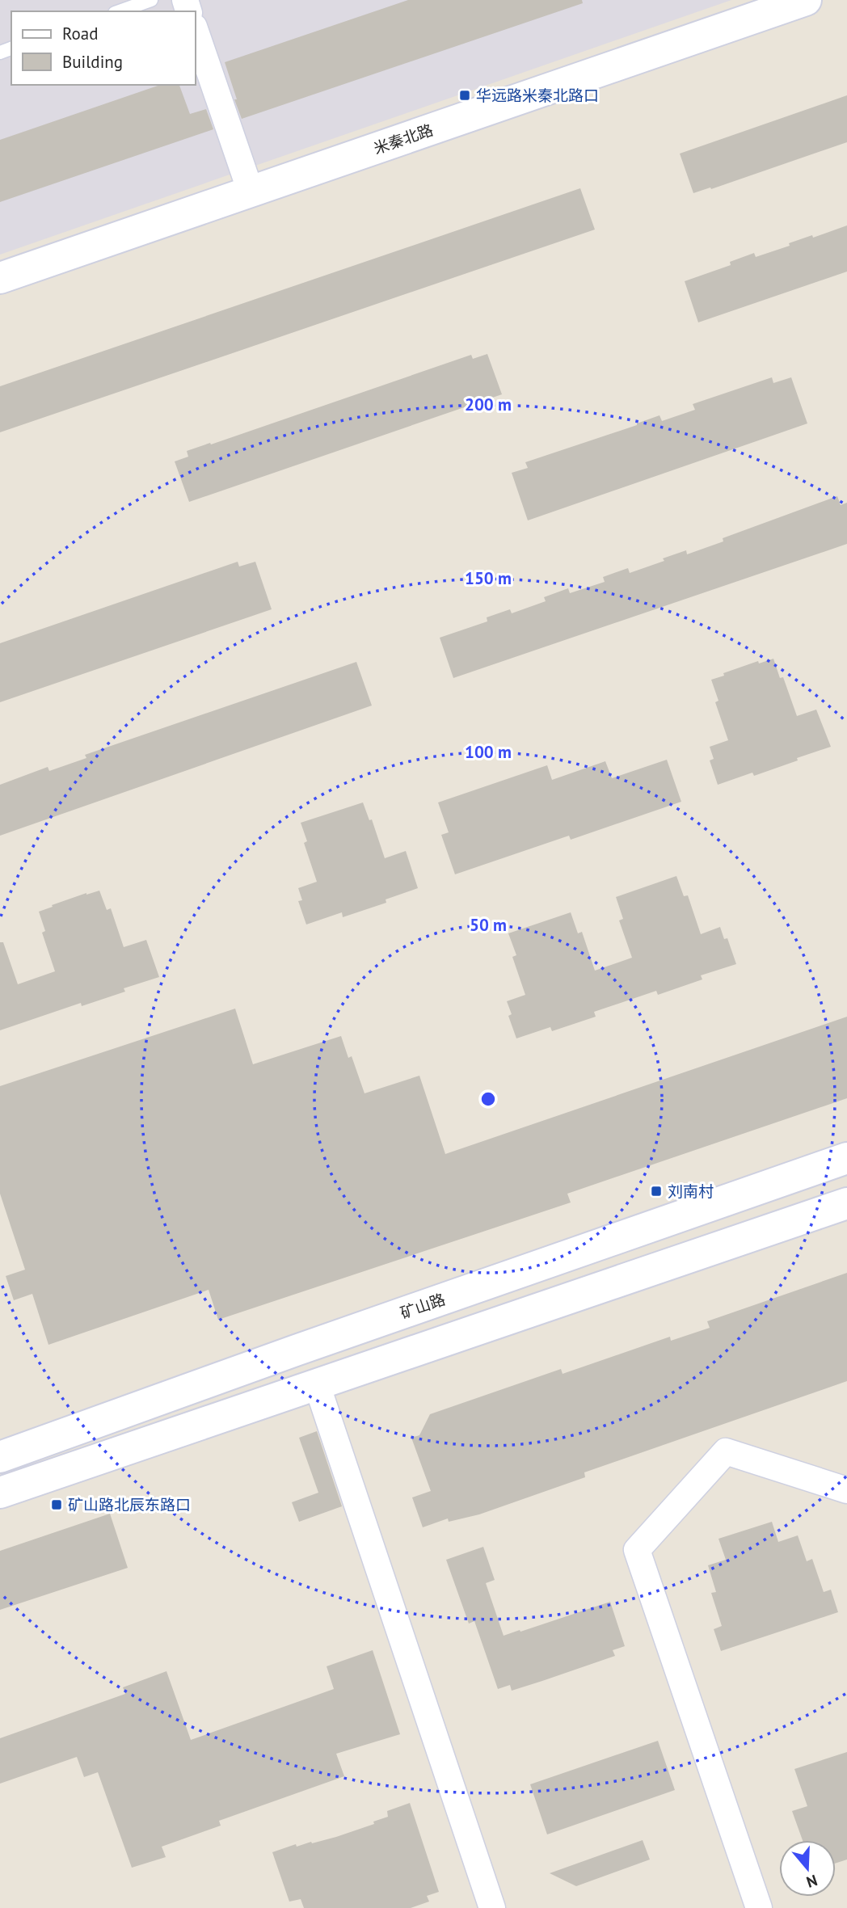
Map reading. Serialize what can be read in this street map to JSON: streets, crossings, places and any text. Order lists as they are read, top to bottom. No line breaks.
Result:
{"streets":{"main road":["米秦北路","矿山路"]},"places":{"transit":["华远路米秦北路口","刘南村","矿山路北辰东路口"]},"legend":["Road","Building"],"north":"bottom","rings":["200 m","150 m","100 m","50 m"]}
